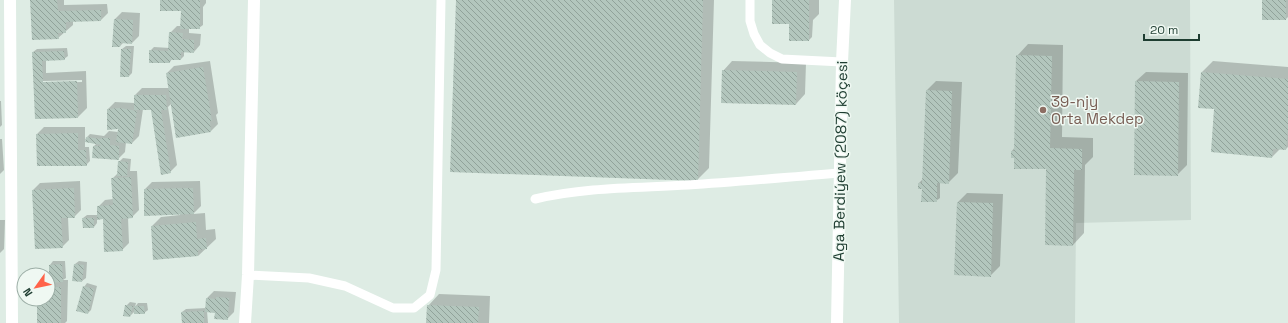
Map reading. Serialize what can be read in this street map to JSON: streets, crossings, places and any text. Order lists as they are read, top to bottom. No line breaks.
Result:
{"streets":{"street":["Aga Berdiýew (2087) köçesi"]},"places":["39-njy Orta Mekdep"],"scale_bar":"20 m","north":"bottom left"}
